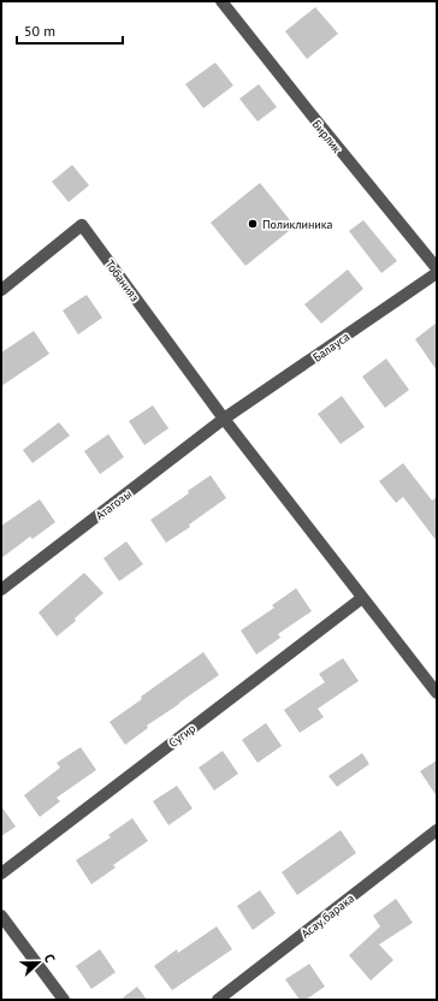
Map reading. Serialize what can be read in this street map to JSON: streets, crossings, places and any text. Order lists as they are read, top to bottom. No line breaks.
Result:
{"streets":{"street":["Бирлик","Тобанияз","Балауса","Атагозы","Сугир","Асау барака"]},"crossings":[["Тобанияз","Балауса"],["Тобанияз","Атагозы"],["Балауса","Атагозы"]],"places":["Поликлиника"],"scale_bar":"50 m","north":"right"}
